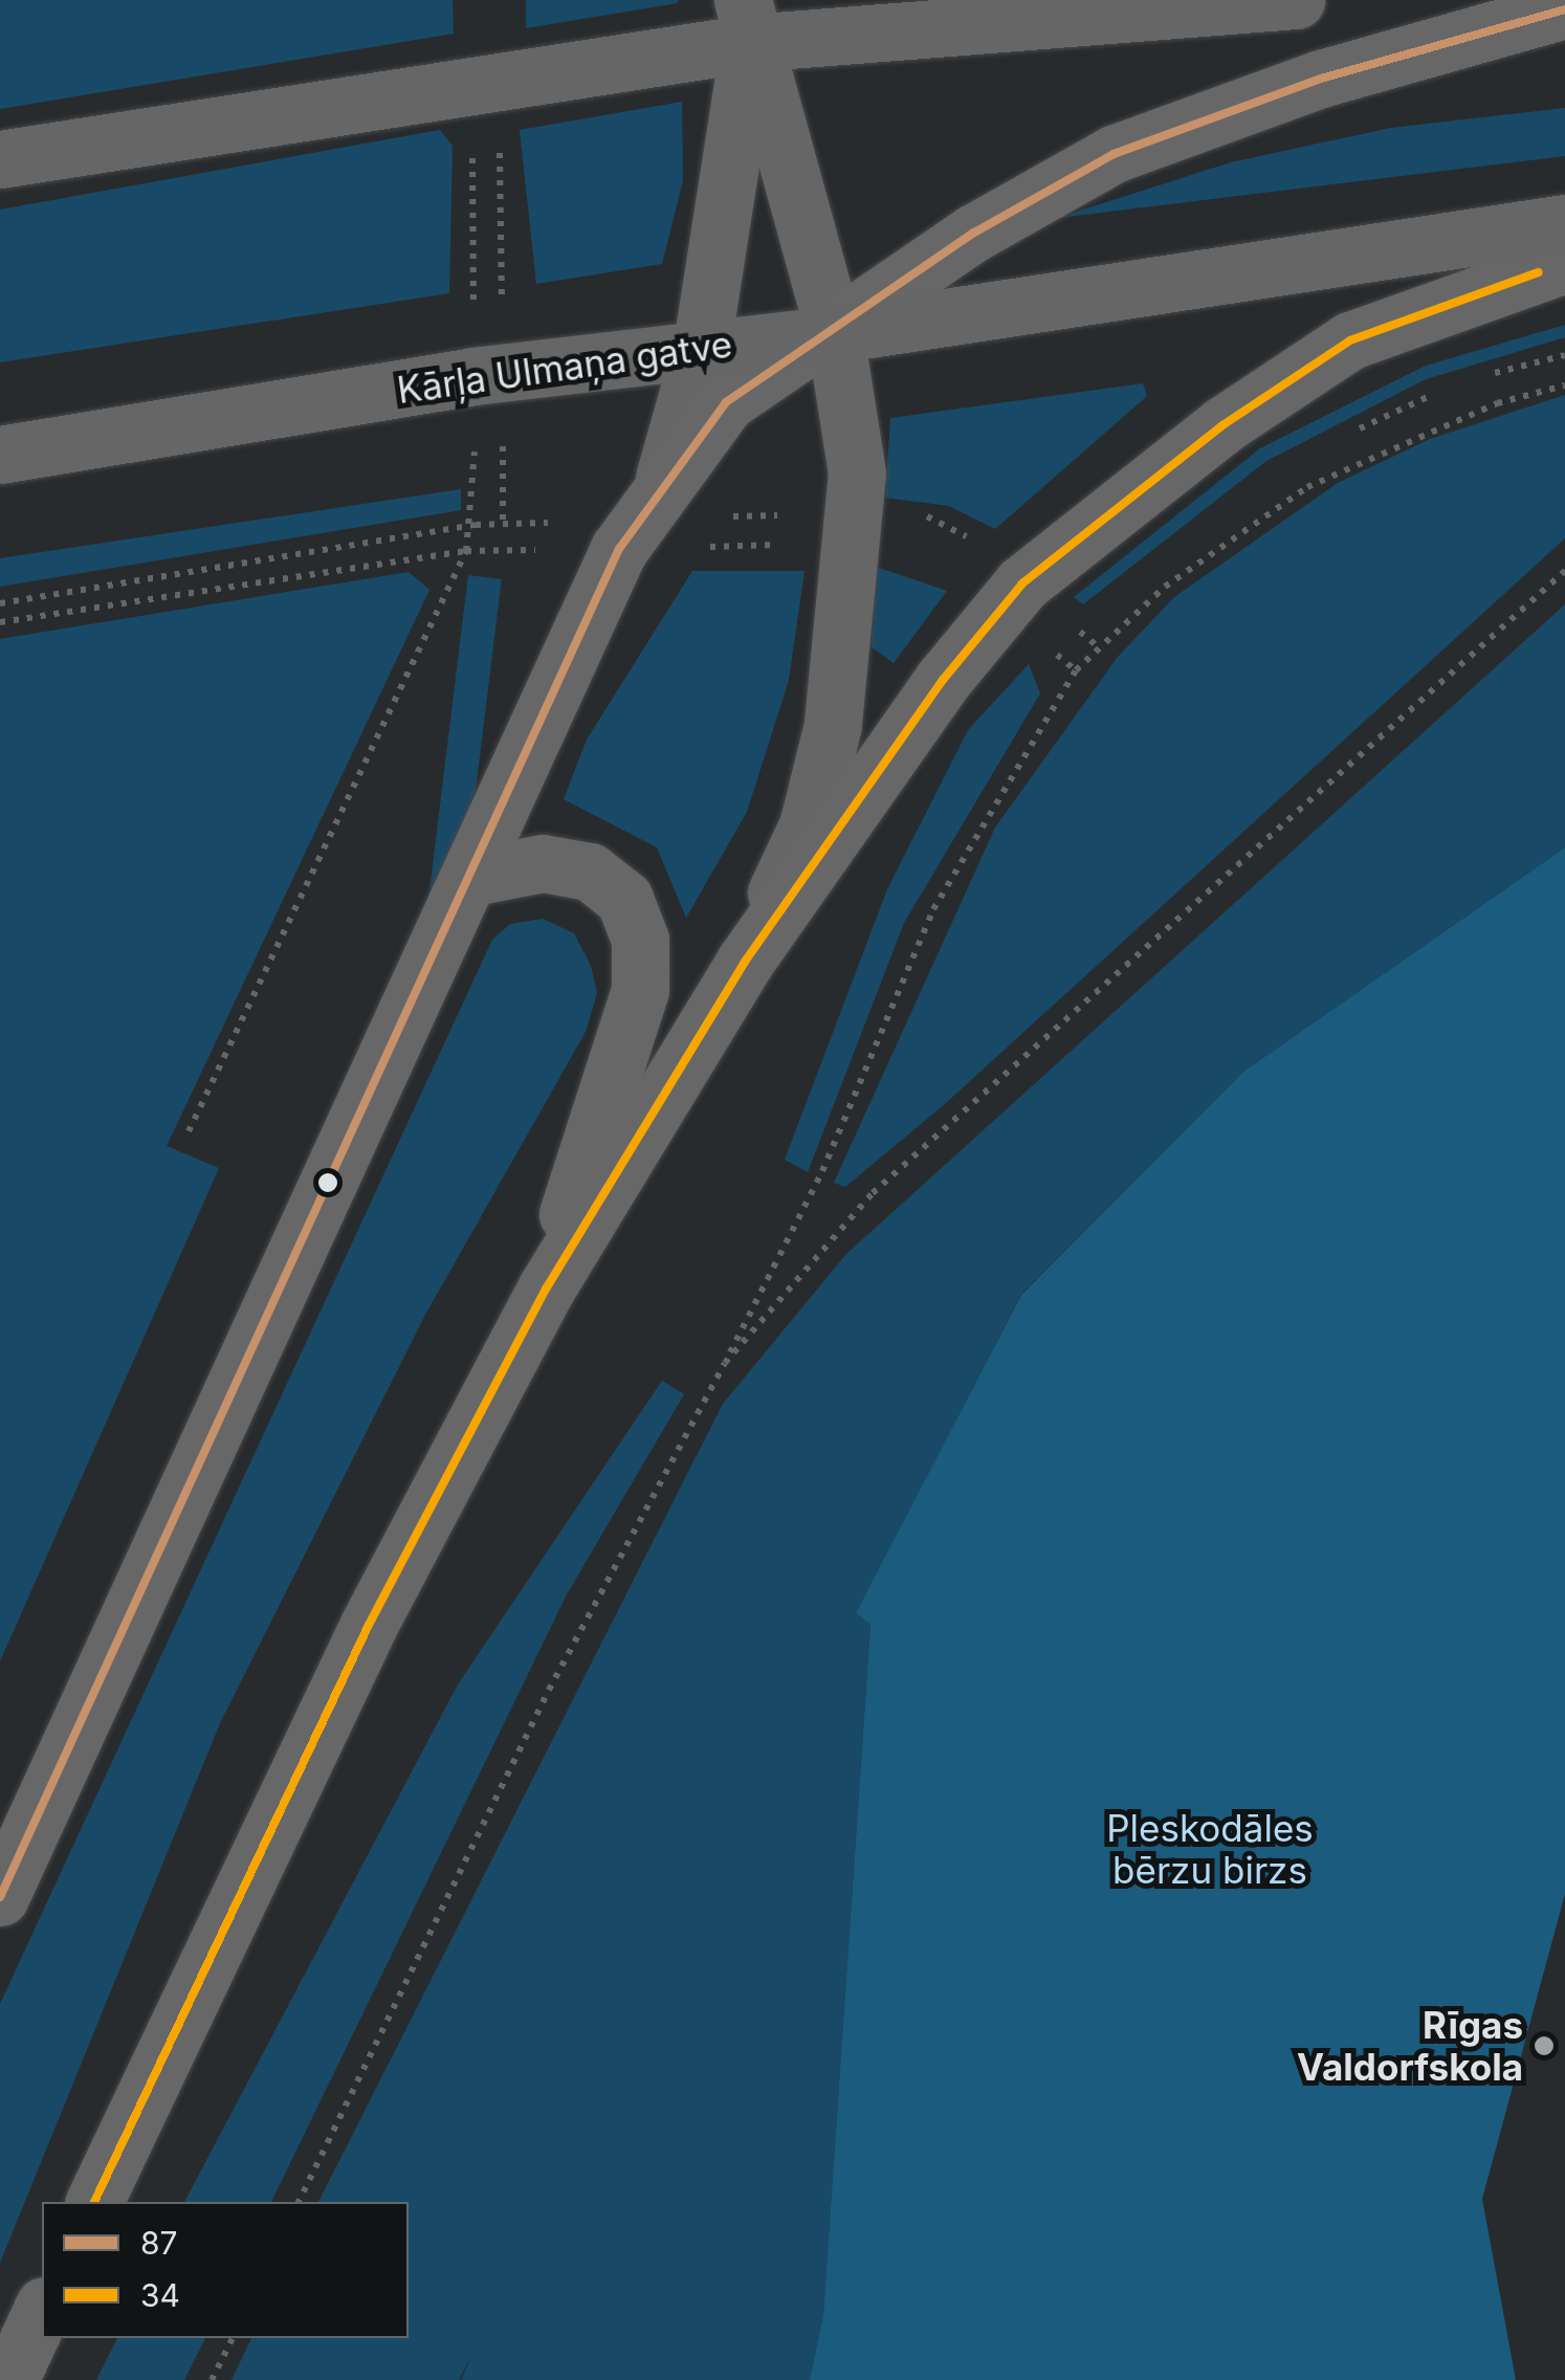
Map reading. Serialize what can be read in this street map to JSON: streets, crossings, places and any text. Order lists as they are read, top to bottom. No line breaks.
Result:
{"streets":{"highway":["Kārļa Ulmaņa gatve"]},"parks":["Pleskodāles bērzu birzs"],"places":["Rīgas Valdorfskola"],"lines":["transit line 87","transit line 34"],"legend":["87","34"]}
